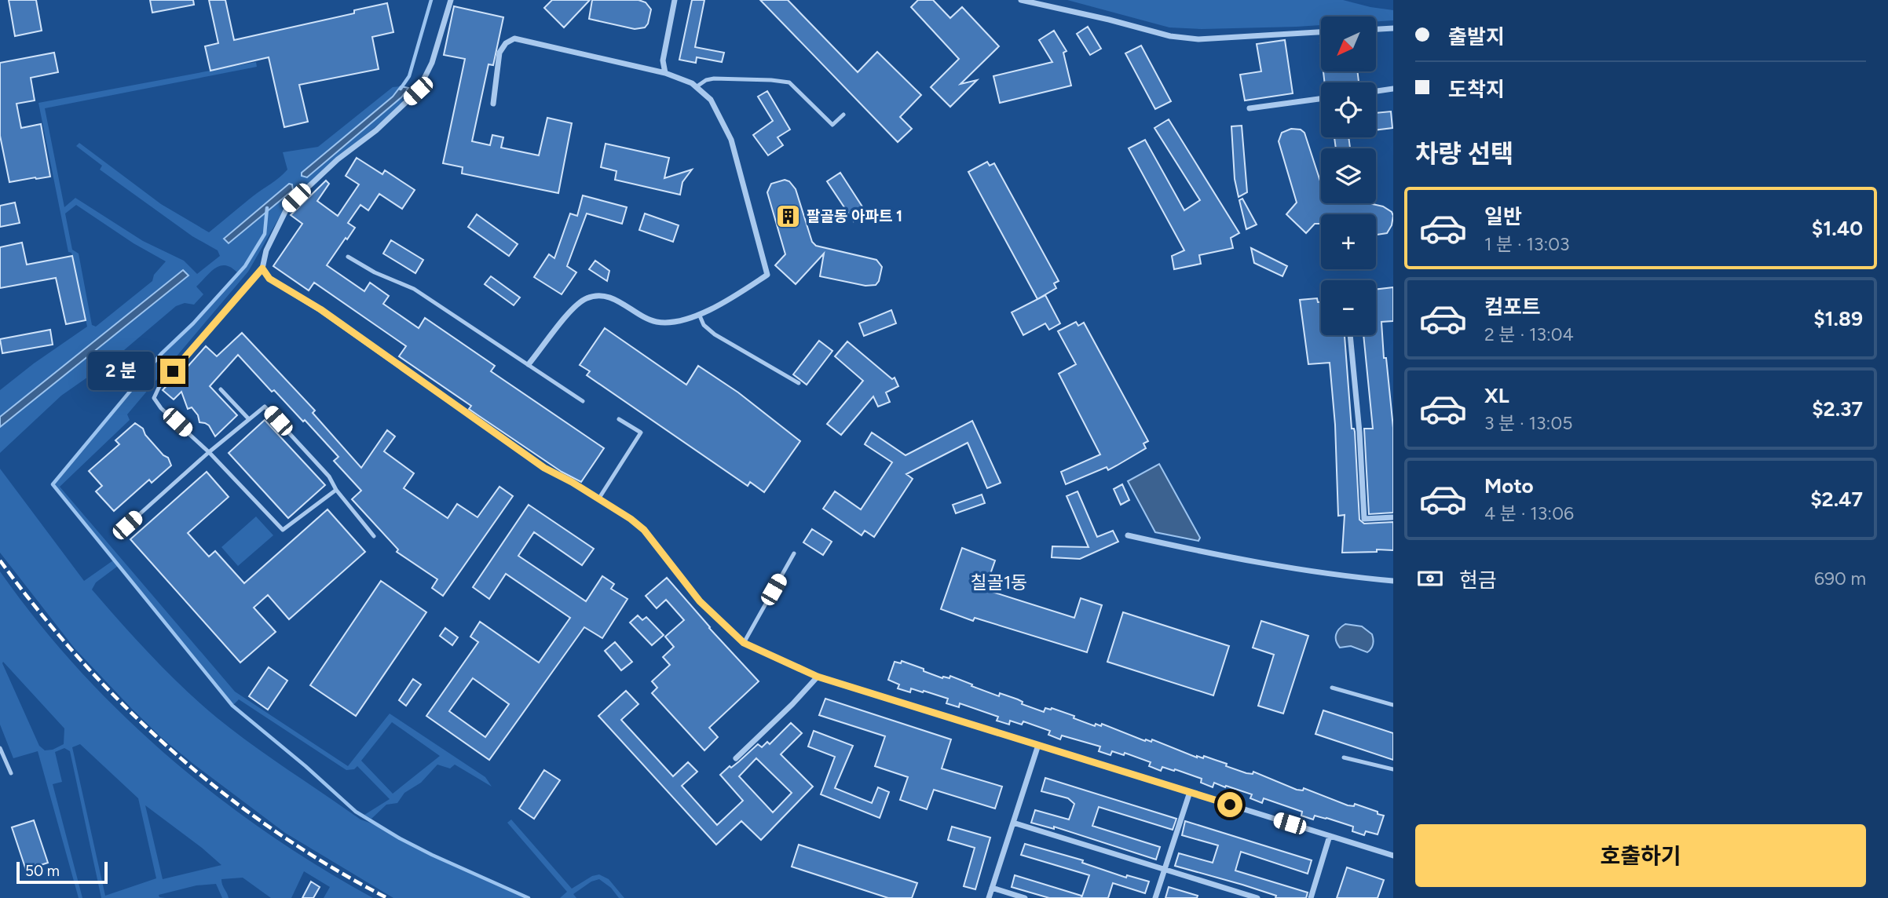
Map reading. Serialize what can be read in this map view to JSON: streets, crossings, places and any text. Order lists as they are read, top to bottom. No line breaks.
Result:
{"districts":["칠골1동"],"places":{"building":["팔골동 아파트 1"]},"scale_bar":"50 m","north":"bottom left","page":{"banner":["출발지","도착지"],"map_buttons":["+","−"],"heading":"차량 선택","list":[{"name":"일반","note":"1 분 · 13:03","value":"$1.40"},{"name":"컴포트","note":"2 분 · 13:04","value":"$1.89"},{"name":"XL","note":"3 분 · 13:05","value":"$2.37"},{"name":"Moto","note":"4 분 · 13:06","value":"$2.47"}],"bubble":"2 분","pay":["현금","690 m"],"buttons":"호출하기","scale":"50 m"}}
